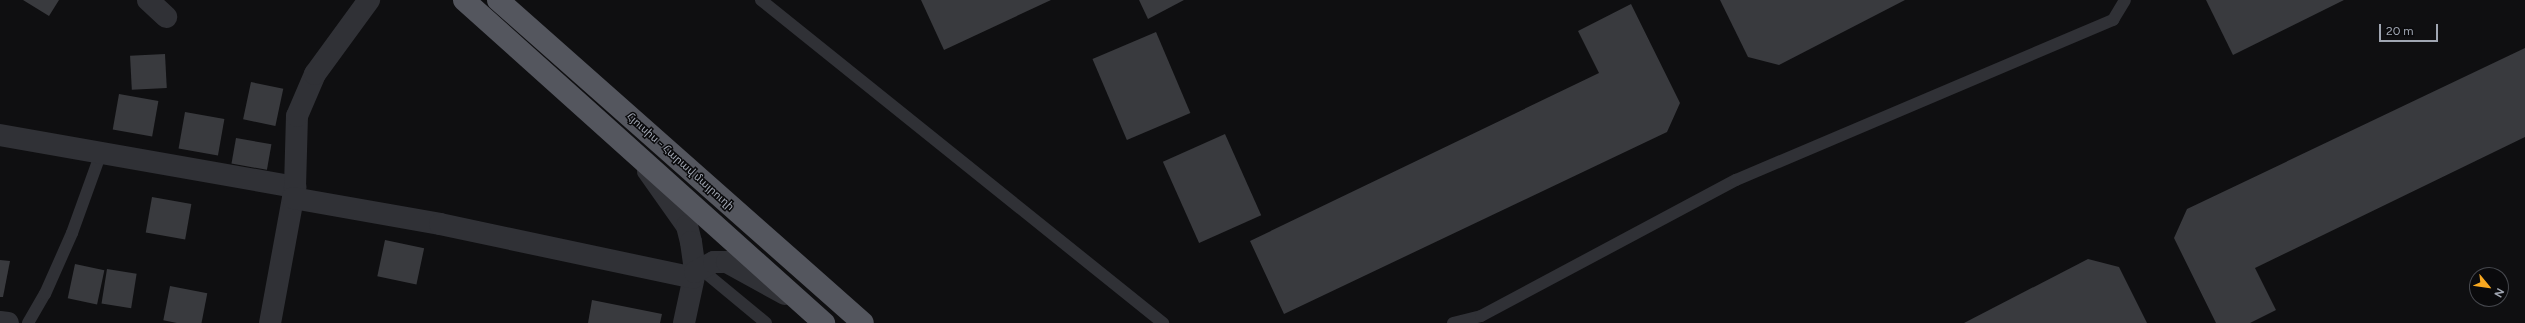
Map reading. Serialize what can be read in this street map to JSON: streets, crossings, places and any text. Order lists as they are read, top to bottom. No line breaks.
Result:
{"streets":{"highway":["Հյուսիս - Հարավ մայրուղի"]},"scale_bar":"20 m","north":"bottom right"}
